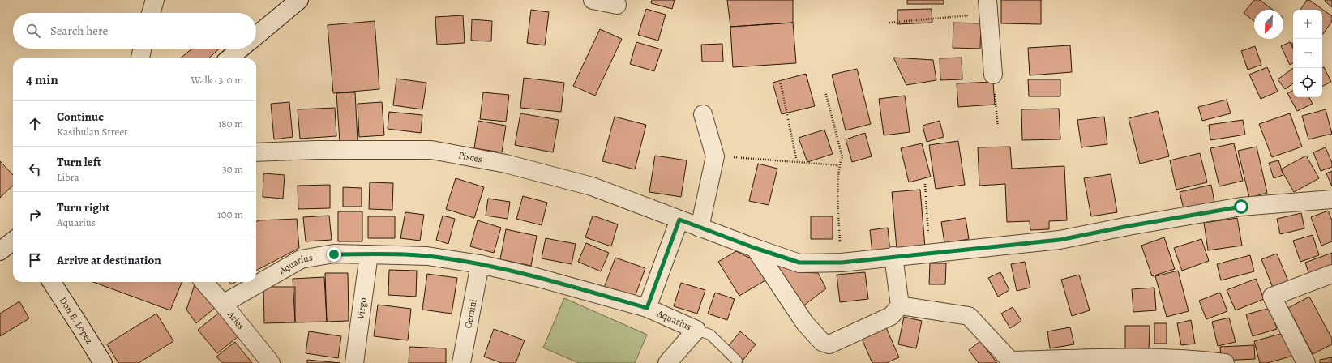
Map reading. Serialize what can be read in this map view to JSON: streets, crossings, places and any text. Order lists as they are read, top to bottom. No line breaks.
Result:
{"streets":{"street":["Pisces","Aquarius","Virgo","Gemini","Aries","Don E. Lopez"]},"crossings":[["Aquarius","Virgo"],["Aquarius","Gemini"],["Aquarius","Aries"]],"north":"bottom left","page":{"map_buttons":["+","−"],"search":"Search here","heading":["4 min","Walk · 310 m"],"list":[["Continue","Kasibulan Street","180 m"],["Turn left","Libra","30 m"],["Turn right","Aquarius","100 m"],"Arrive at destination"]}}
